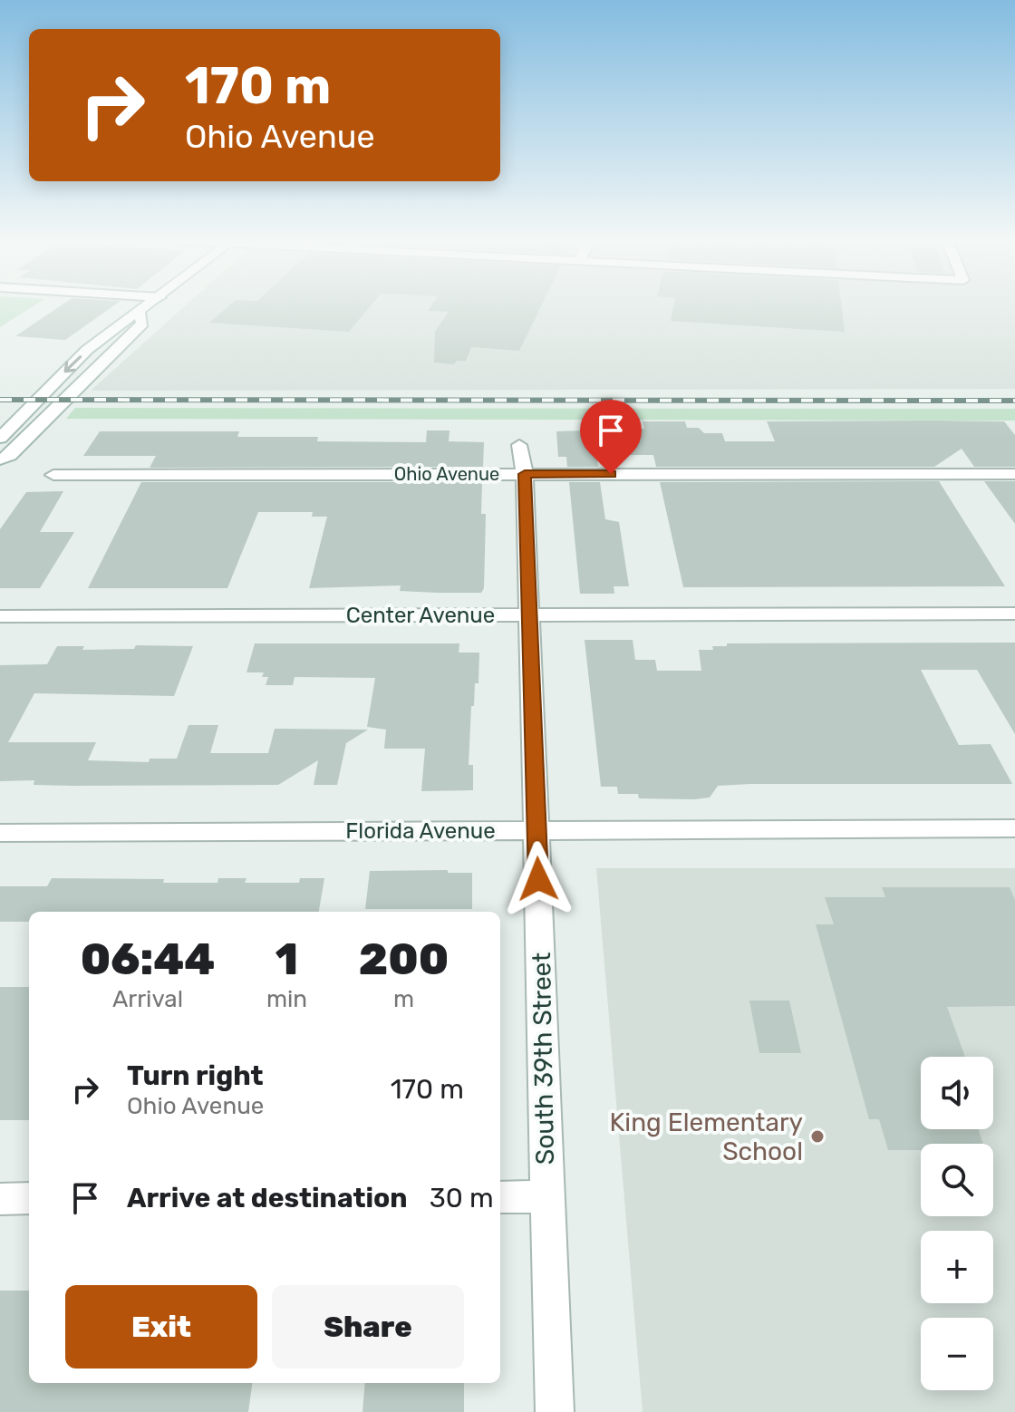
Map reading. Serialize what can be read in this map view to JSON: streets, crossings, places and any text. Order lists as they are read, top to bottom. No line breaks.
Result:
{"streets":{"street":["Ohio Avenue","Center Avenue","Florida Avenue","South 39th Street"]},"crossings":[["Ohio Avenue","South 39th Street"],["Center Avenue","South 39th Street"],["Florida Avenue","South 39th Street"]],"places":["King Elementary School"],"page":{"turn":["170 m","Ohio Avenue"],"eta":["06:44","Arrival","1","min","200","m"],"list":[{"name":"Turn right","note":"Ohio Avenue","value":"170 m"},{"name":"Arrive at destination","value":"30 m"}],"map_buttons":["+","−"],"buttons":["Exit","Share"]}}
